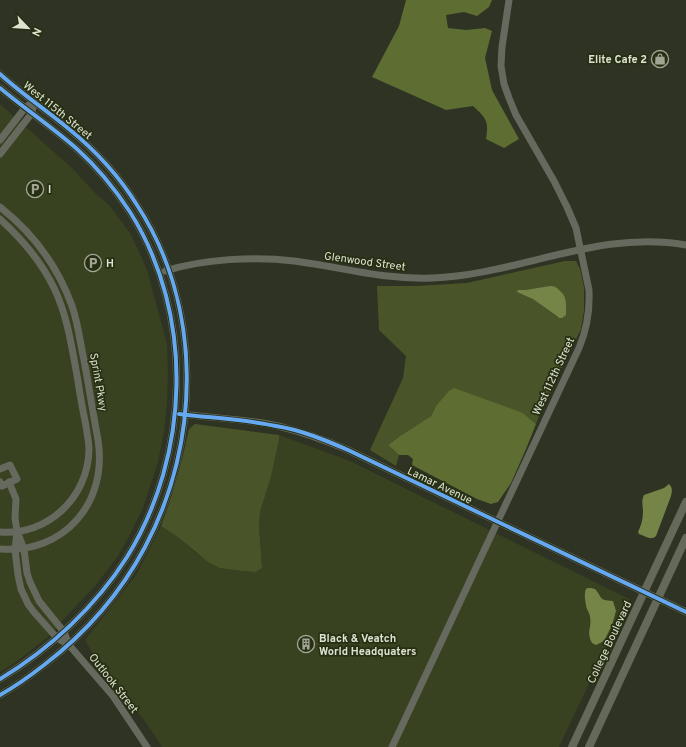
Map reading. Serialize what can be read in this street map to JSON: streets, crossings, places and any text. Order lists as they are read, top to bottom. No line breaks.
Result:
{"streets":{"main road":["College Boulevard"],"street":["West 115th Street","Glenwood Street","West 112th Street","Sprint Pkwy","Lamar Avenue","Outlook Street"]},"crossings":[["West 115th Street","Glenwood Street"],["West 115th Street","Lamar Avenue"],["West 115th Street","Outlook Street"],["Glenwood Street","West 112th Street"],["West 112th Street","Lamar Avenue"],["Lamar Avenue","College Boulevard"]],"places":{"shop":["Elite Cafe 2"],"parking":["I","H"],"building":["Black & Veatch World Headquaters"]},"north":"bottom right"}
